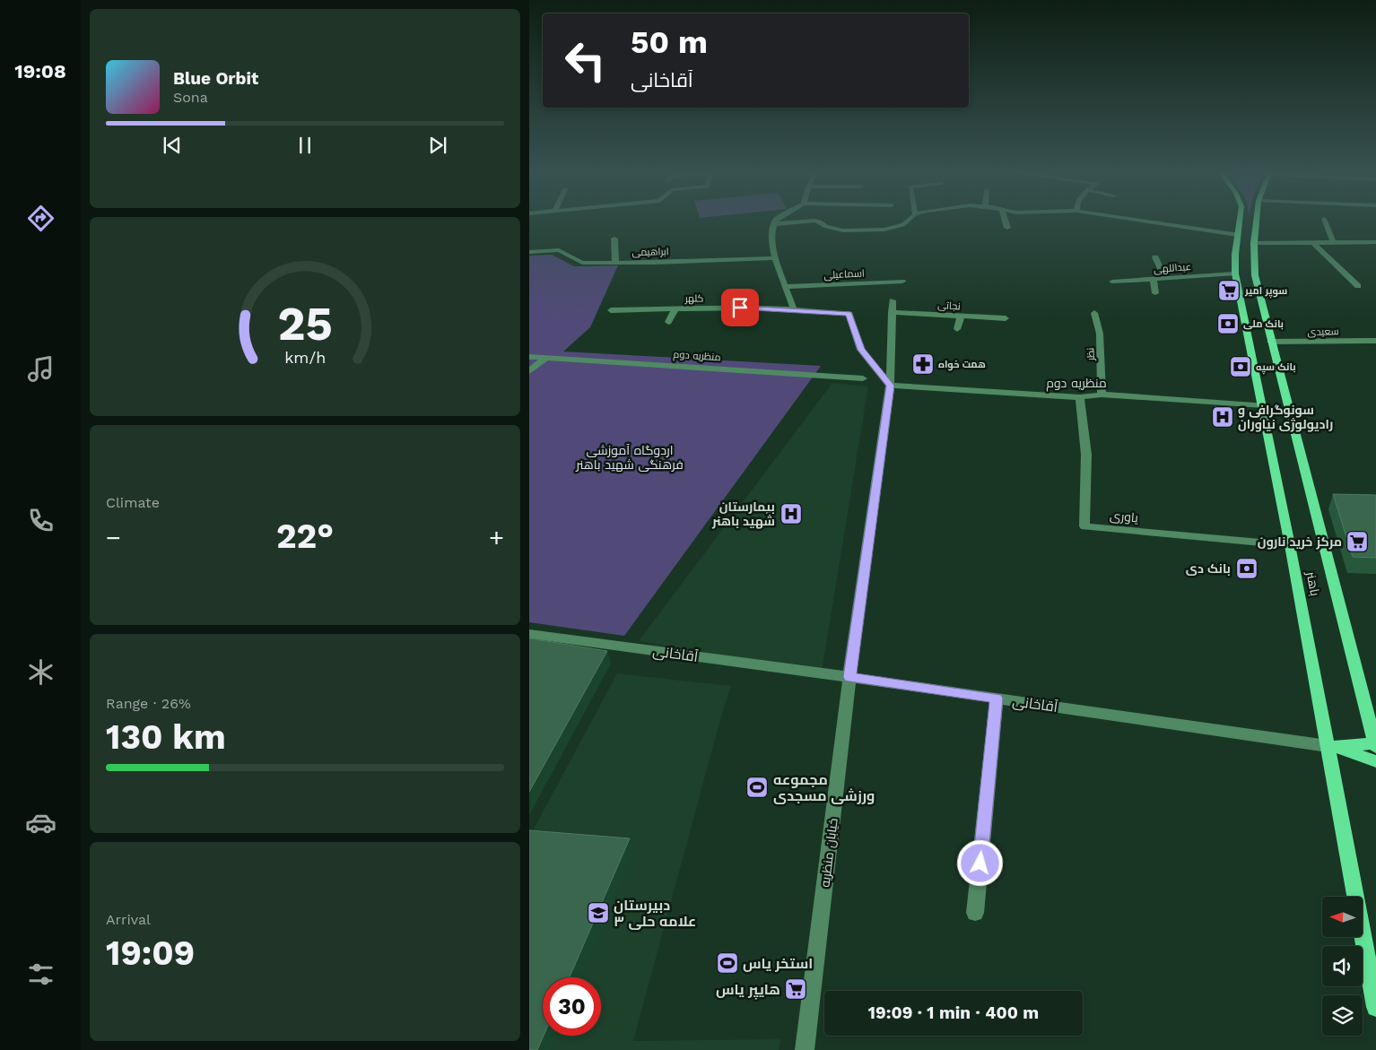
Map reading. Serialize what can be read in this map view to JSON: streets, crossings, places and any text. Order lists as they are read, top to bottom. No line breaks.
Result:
{"streets":{"main road":["باهنر"],"street":["ابراهیمی","عبداللهی","اسماعیلی","کلهر","نجاتی","سعیدی","نظر","منظریه دوم","یاوری","آقاخانی","خیابان منظریه"]},"crossings":[["عبداللهی","باهنر"],["سعیدی","باهنر"],["نظر","منظریه دوم"],["منظریه دوم","یاوری"],["منظریه دوم","باهنر"],["منظریه دوم","خیابان منظریه"],["یاوری","باهنر"],["باهنر","آقاخانی"],["آقاخانی","خیابان منظریه"]],"parks":["اردوگاه آموزشی فرهنگی شهید باهنر"],"places":{"supermarket":["سوپر امیر","مرکز خرید نارون","هایپر یاس"],"bank":["بانک ملی","بانک سپه","بانک دی"],"pharmacy":["همت خواه"],"hospital":["سونوگرافی و رادیولوژی نیاوران","بیمارستان شهید باهنر"],"sports":["مجموعه ورزشی مسجدی","استخر یاس"],"school or university":["دبیرستان علامه حلی ۳"]},"north":"left","page":{"tabs":"19:08","turn":["50 m","آقاخانی"],"song":["Blue Orbit","Sona"],"tile":["Climate",["Range · 26%","130 km"],["Arrival","19:09"]],"heat":["−","22°","+"],"limit":"30","trip":"19:09 · 1 min · 400 m","gauge":["25","km/h"]}}
